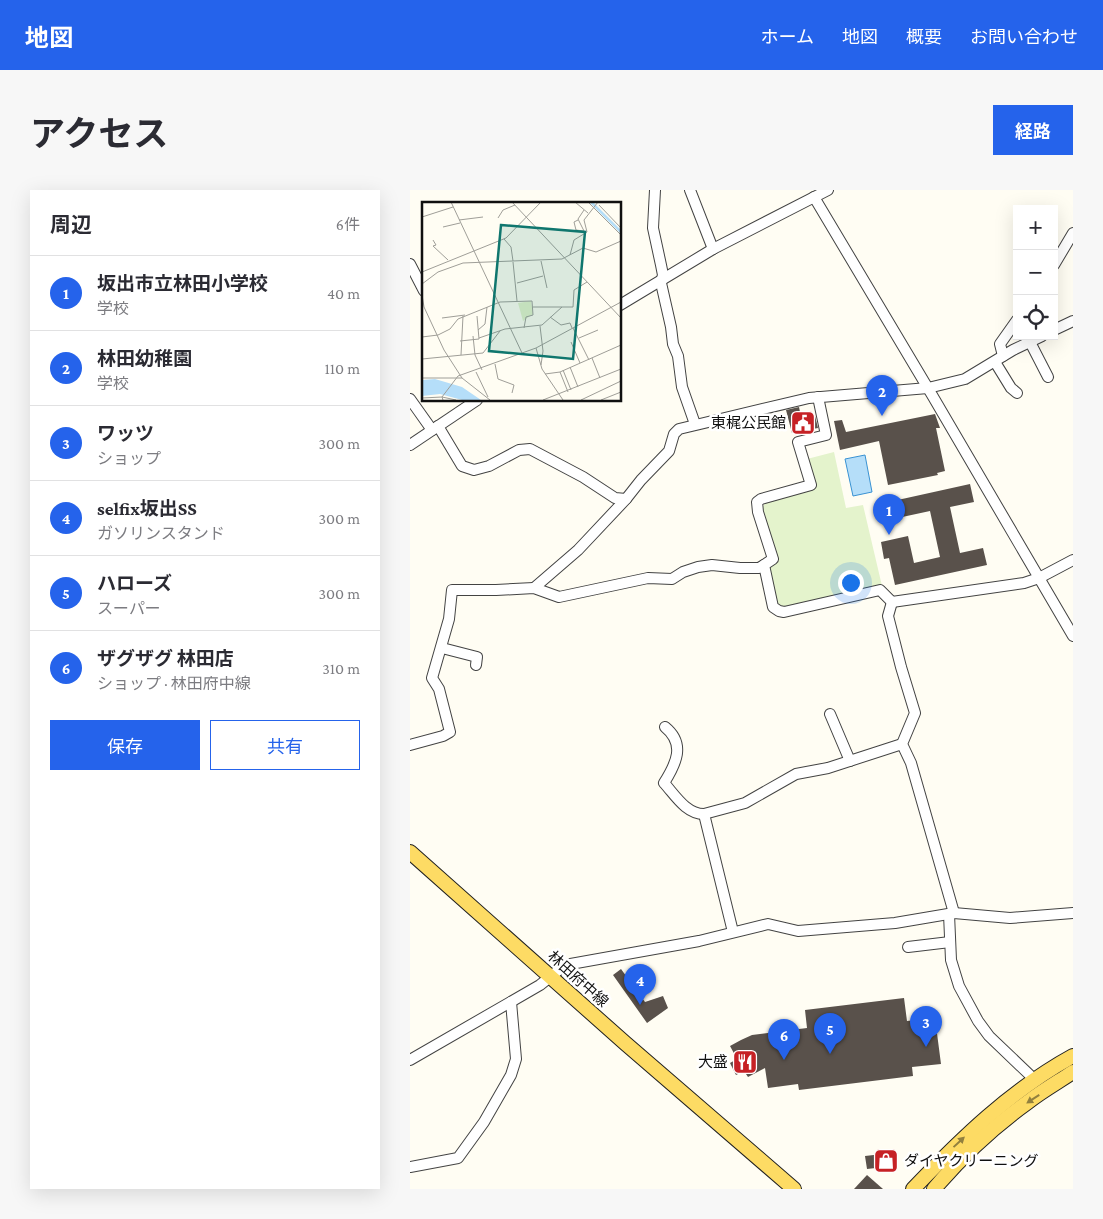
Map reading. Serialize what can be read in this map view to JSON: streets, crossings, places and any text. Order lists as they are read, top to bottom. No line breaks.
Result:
{"streets":{"main road":["林田府中線"]},"places":{"public building":["東梶公民館"],"restaurant":["大盛"],"shop":["ダイヤクリーニング"]},"page":{"header":"地図","nav":["ホーム","地図","概要","お問い合わせ"],"title":"アクセス","buttons":["経路",["保存","共有"]],"heading":["周辺","6件"],"map_buttons":["+","−"],"list":[{"mark":"1","name":"坂出市立林田小学校","note":"学校","value":"40 m"},{"mark":"2","name":"林田幼稚園","note":"学校","value":"110 m"},{"mark":"3","name":"ワッツ","note":"ショップ","value":"300 m"},{"mark":"4","name":"selfix坂出SS","note":"ガソリンスタンド","value":"300 m"},{"mark":"5","name":"ハローズ","note":"スーパー","value":"300 m"},{"mark":"6","name":"ザグザグ 林田店","note":"ショップ · 林田府中線","value":"310 m"}],"pins":["2","1","4","3","5","6"]}}
